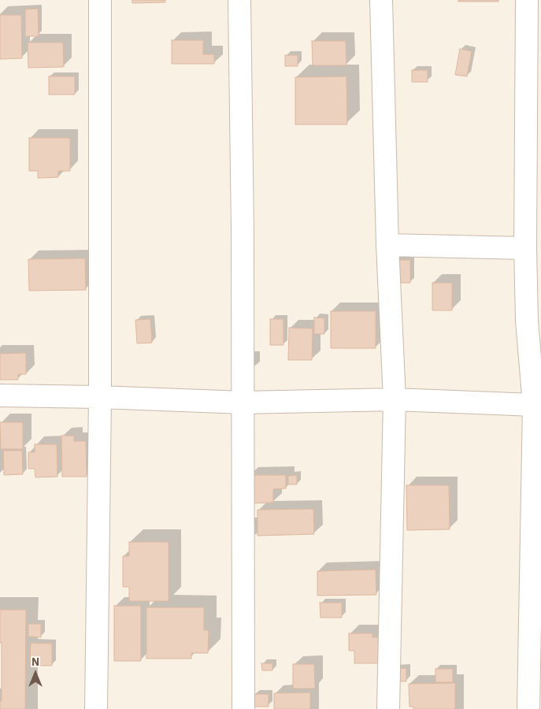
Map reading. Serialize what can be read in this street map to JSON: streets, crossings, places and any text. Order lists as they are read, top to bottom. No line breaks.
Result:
{"north":"top"}
